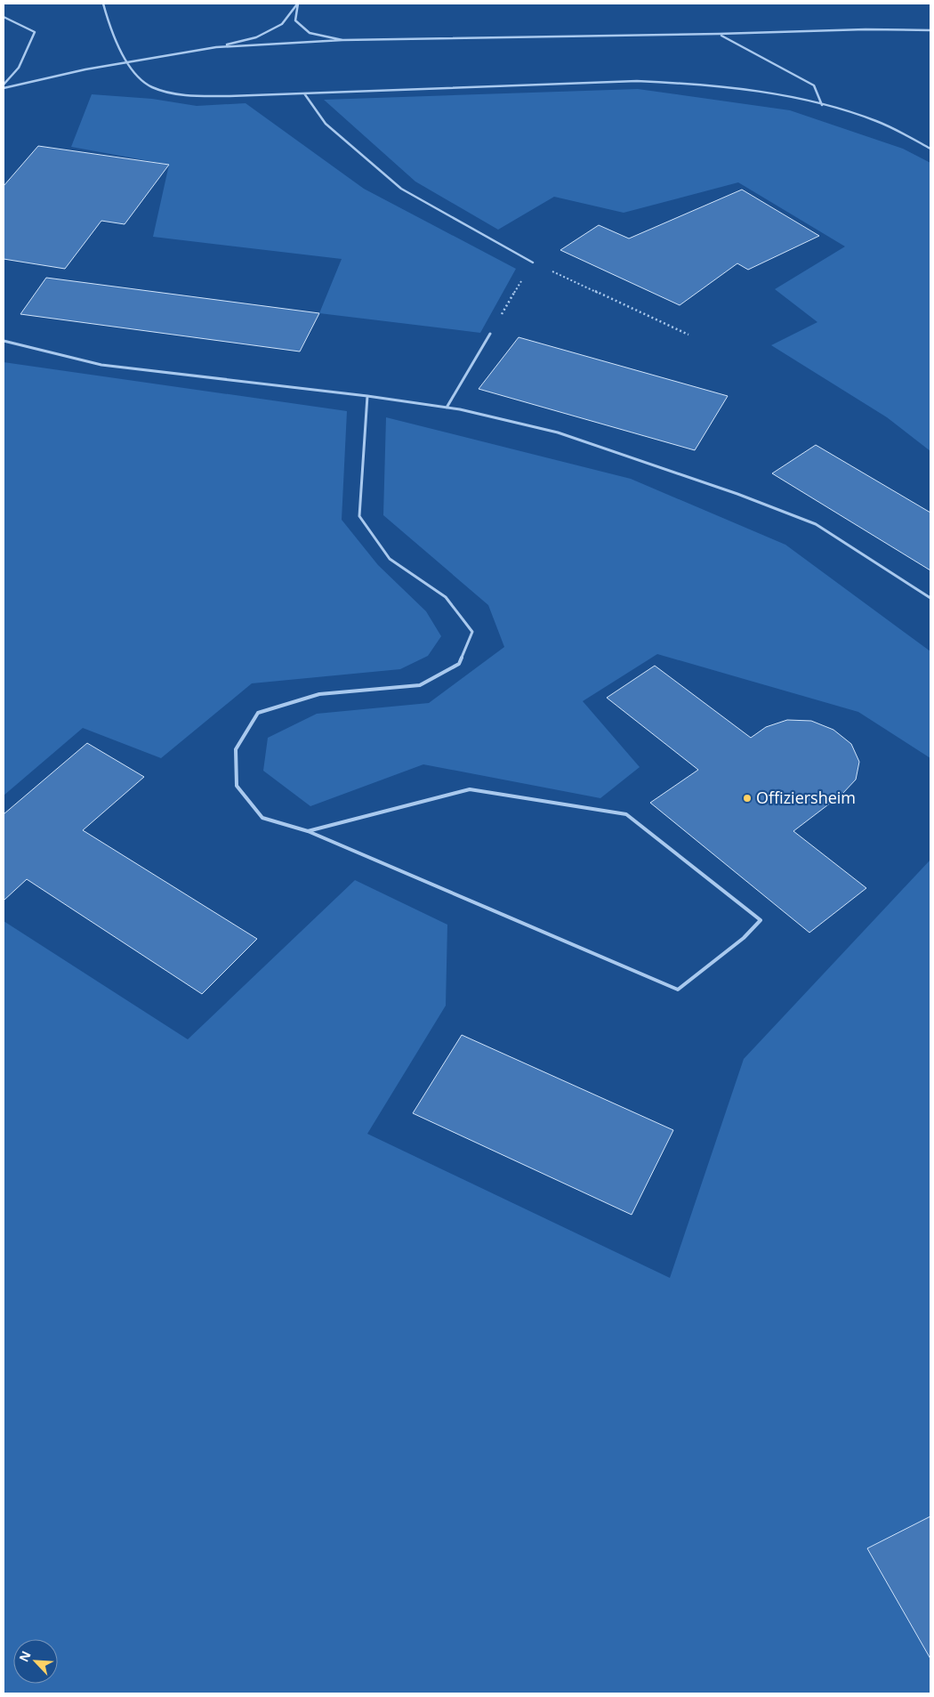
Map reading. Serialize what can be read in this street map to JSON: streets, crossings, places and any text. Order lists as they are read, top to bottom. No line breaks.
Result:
{"places":["Offiziersheim"],"north":"top left"}
